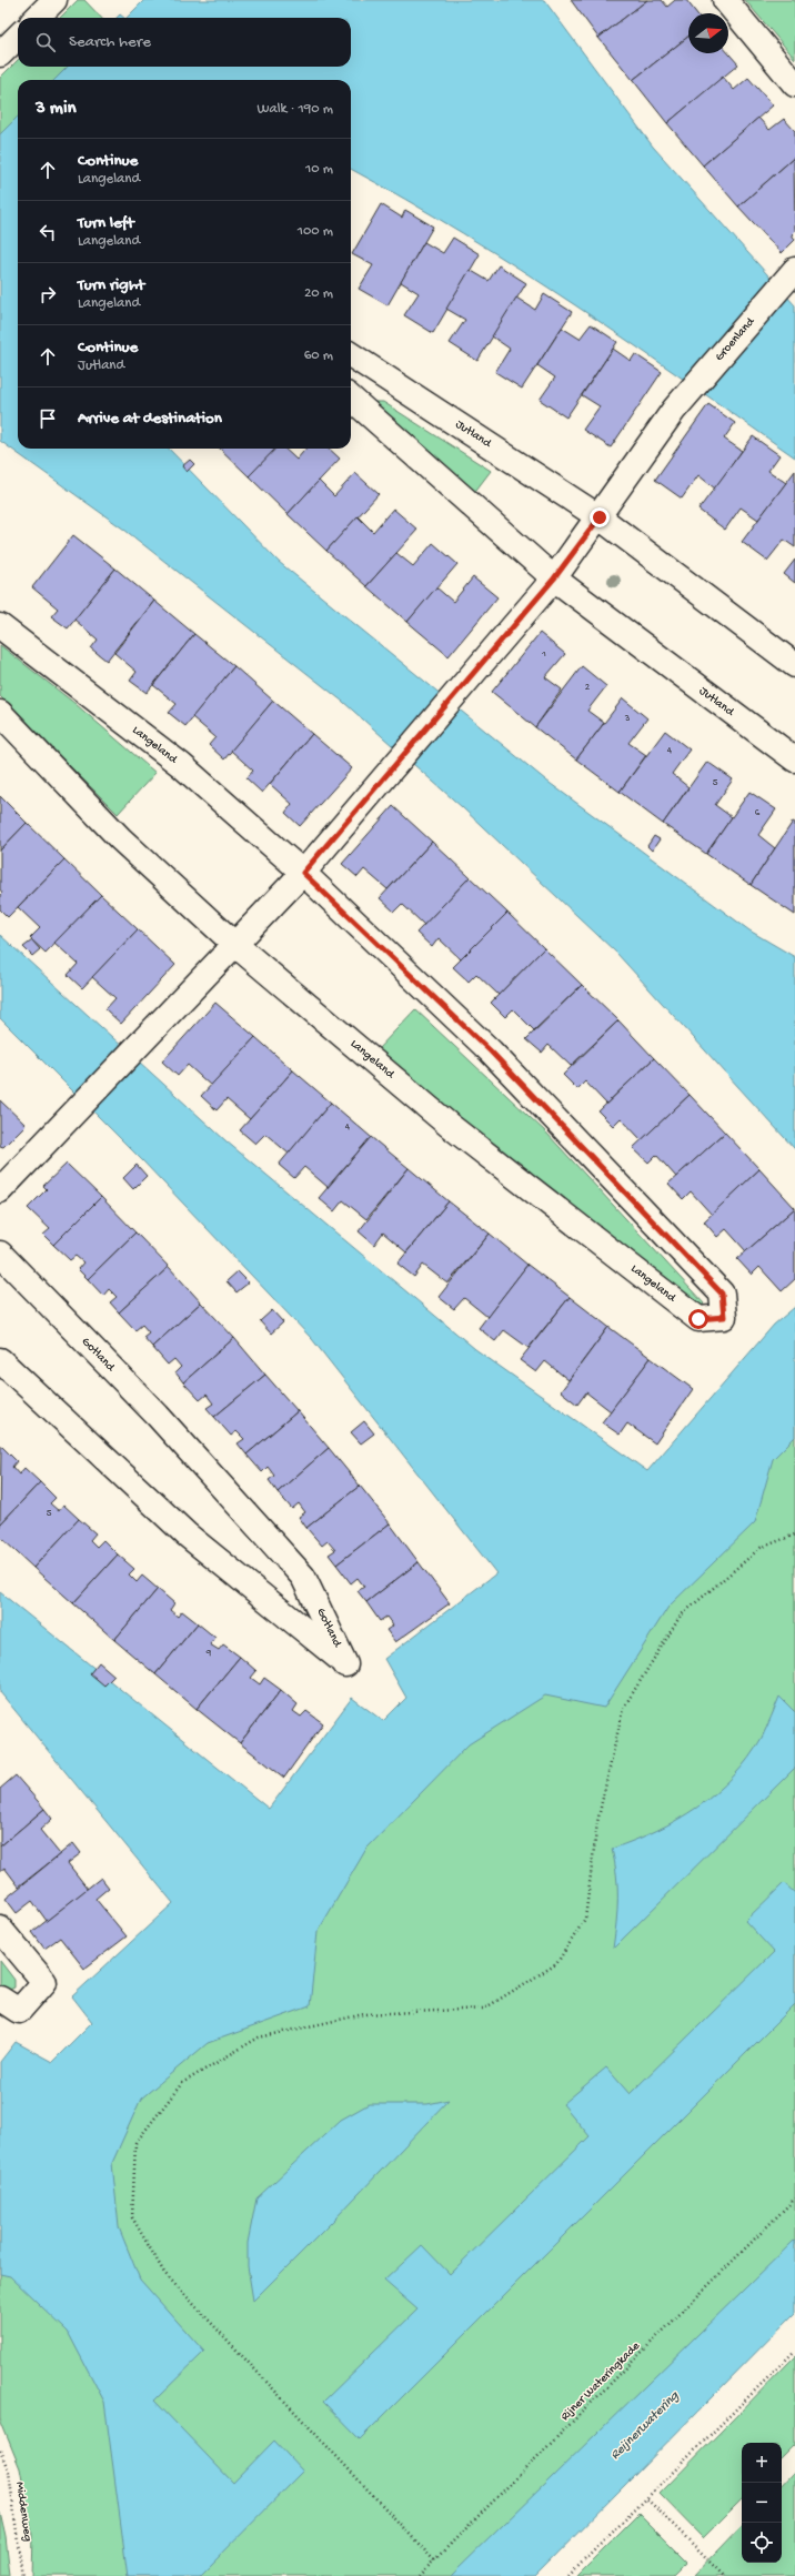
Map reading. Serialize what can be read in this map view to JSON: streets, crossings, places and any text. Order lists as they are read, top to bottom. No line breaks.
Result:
{"streets":{"street":["Groenland","Jutland","Langeland","Gotland"],"path":["Rijner Wateringkade","Middenweg"]},"crossings":[["Groenland","Jutland"]],"water":["Reijnerwatering"],"house_numbers":["1","2","3","4","5","6","4","5","9"],"north":"right","page":{"search":"Search here","heading":["3 min","Walk · 190 m"],"list":[["Continue","Langeland","10 m"],["Turn left","Langeland","100 m"],["Turn right","Langeland","20 m"],["Continue","Jutland","60 m"],"Arrive at destination"],"map_buttons":["+","−"]}}
